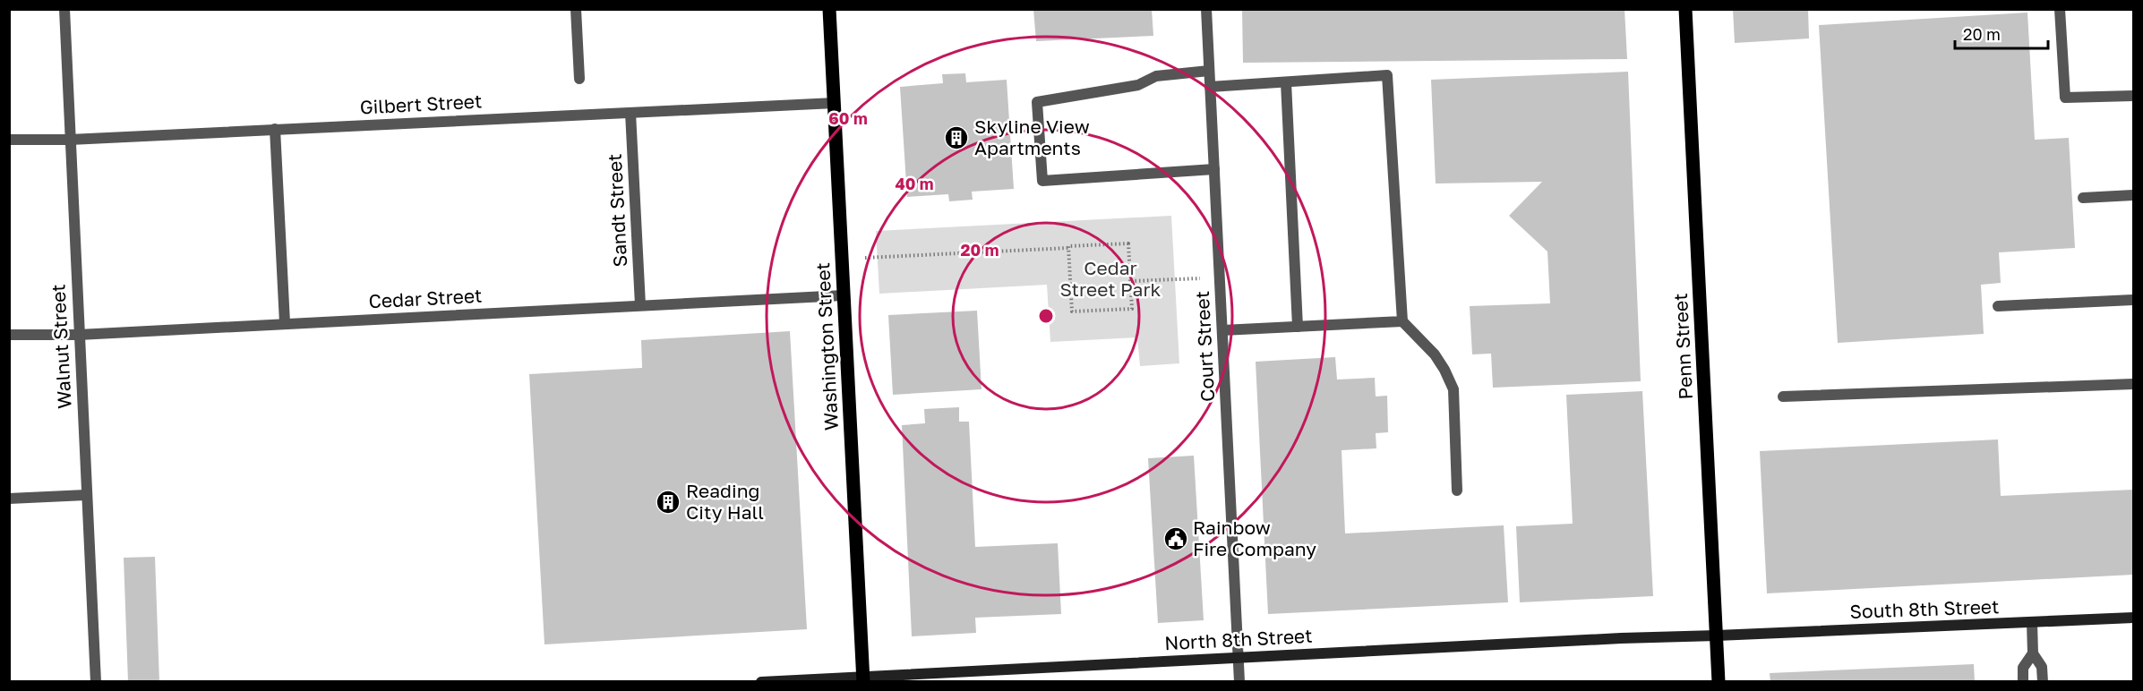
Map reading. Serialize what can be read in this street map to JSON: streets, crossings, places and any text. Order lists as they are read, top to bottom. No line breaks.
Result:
{"streets":{"main road":["Washington Street","Penn Street","South 8th Street","North 8th Street"],"street":["Gilbert Street","Sandt Street","Cedar Street","Walnut Street","Court Street"]},"crossings":[["Gilbert Street","Sandt Street"],["Gilbert Street","Walnut Street"],["Gilbert Street","Washington Street"],["Sandt Street","Cedar Street"],["Cedar Street","Walnut Street"],["Cedar Street","Washington Street"],["Washington Street","North 8th Street"],["Court Street","North 8th Street"],["Penn Street","South 8th Street"],["Penn Street","North 8th Street"],["South 8th Street","North 8th Street"]],"parks":["Cedar Street Park"],"places":{"building":["Skyline View Apartments","Reading City Hall"],"public building":["Rainbow Fire Company"]},"scale_bar":"20 m","rings":["60 m","40 m","20 m"]}
